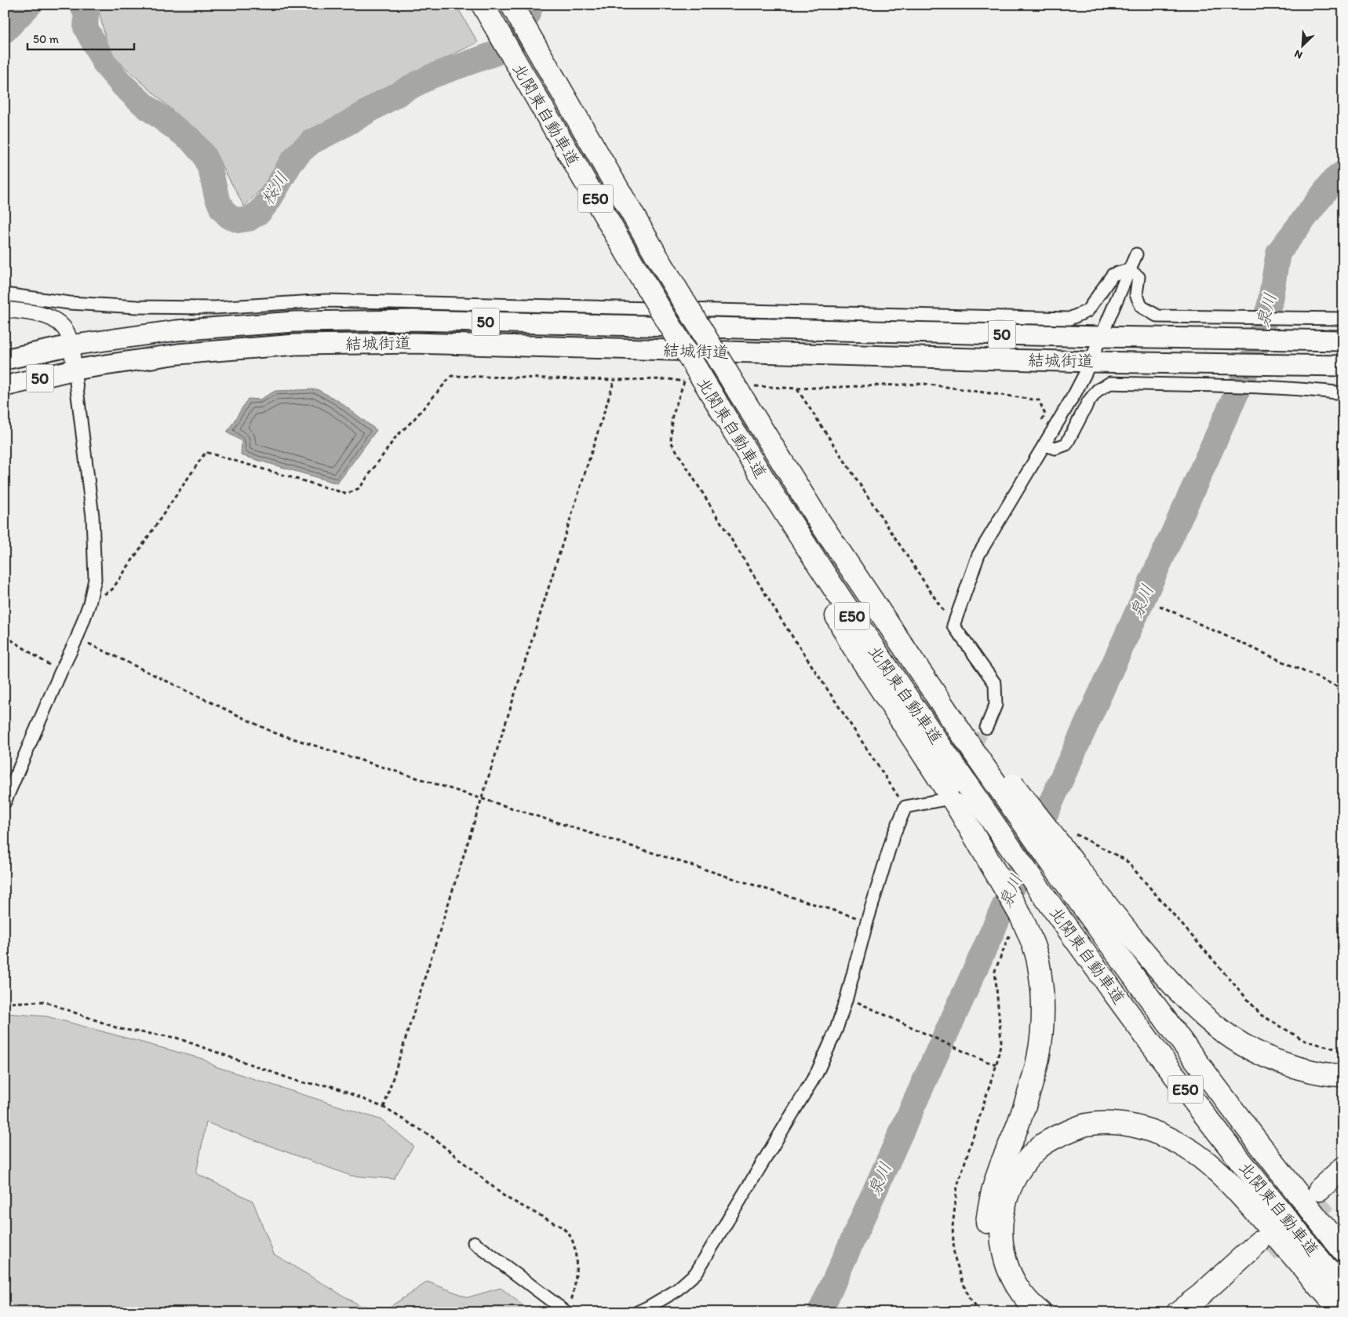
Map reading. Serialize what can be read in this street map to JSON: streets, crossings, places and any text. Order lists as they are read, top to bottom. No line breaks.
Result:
{"streets":{"highway":["北関東自動車道","E50","50","結城街道"]},"crossings":[["50","結城街道"]],"water":["桜川","泉川"],"scale_bar":"50 m","north":"bottom left"}
